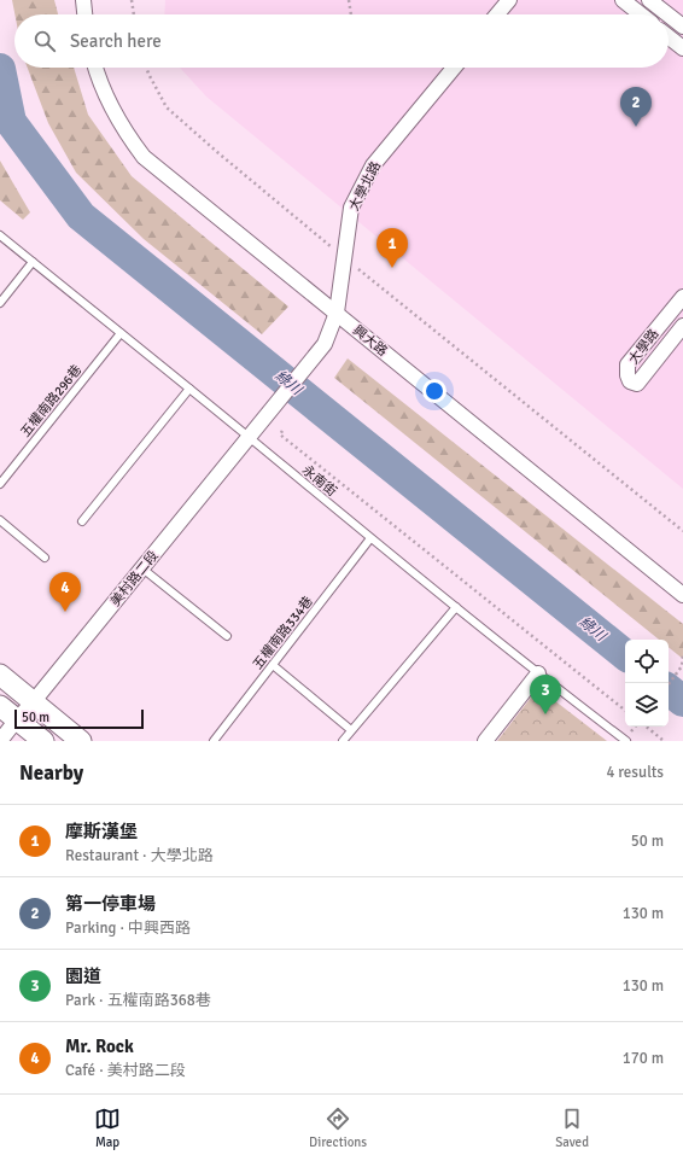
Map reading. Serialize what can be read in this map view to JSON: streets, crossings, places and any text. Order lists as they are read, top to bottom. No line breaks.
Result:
{"streets":{"street":["大學北路","興大路","大學路","美村路二段"],"lane":["五權南路296巷","永南街","五權南路334巷"]},"crossings":[["大學北路","興大路"],["大學北路","美村路二段"],["興大路","美村路二段"],["五權南路296巷","永南街"],["永南街","美村路二段"],["永南街","五權南路334巷"]],"water":["綠川"],"scale_bar":"50 m","page":{"search":"Search here","pins":["2","1","4","3"],"scale":"50 m","heading":["Nearby","4 results"],"list":[{"mark":"1","name":"摩斯漢堡","note":"Restaurant · 大學北路","value":"50 m"},{"mark":"2","name":"第一停車場","note":"Parking · 中興西路","value":"130 m"},{"mark":"3","name":"園道","note":"Park · 五權南路368巷","value":"130 m"},{"mark":"4","name":"Mr. Rock","note":"Café · 美村路二段","value":"170 m"}],"nav":["Map","Directions","Saved"]}}
